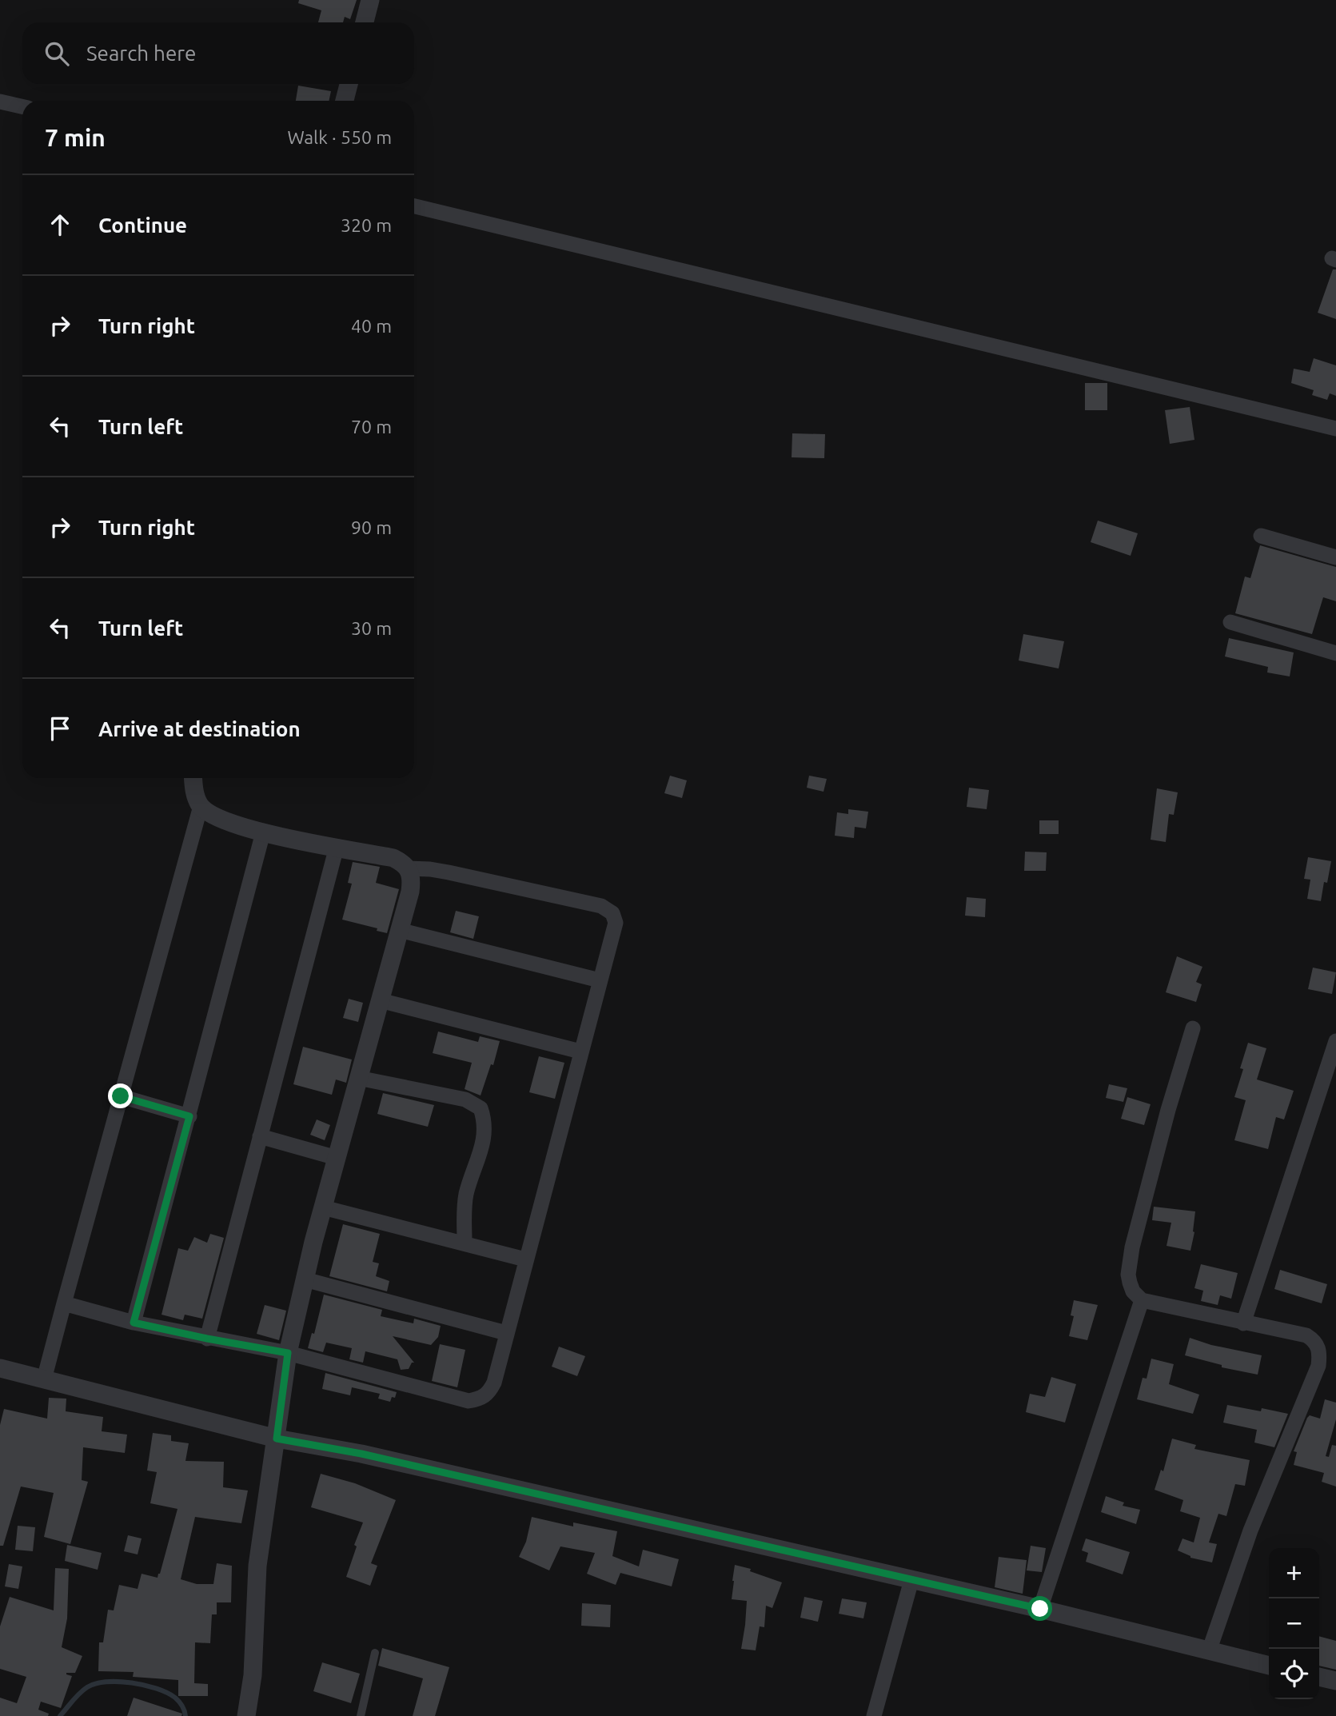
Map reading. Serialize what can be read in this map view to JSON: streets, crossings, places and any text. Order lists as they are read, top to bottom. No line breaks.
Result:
{"page":{"search":"Search here","heading":["7 min","Walk · 550 m"],"list":[["Continue","320 m"],["Turn right","40 m"],["Turn left","70 m"],["Turn right","90 m"],["Turn left","30 m"],"Arrive at destination"],"map_buttons":["+","−"]}}
